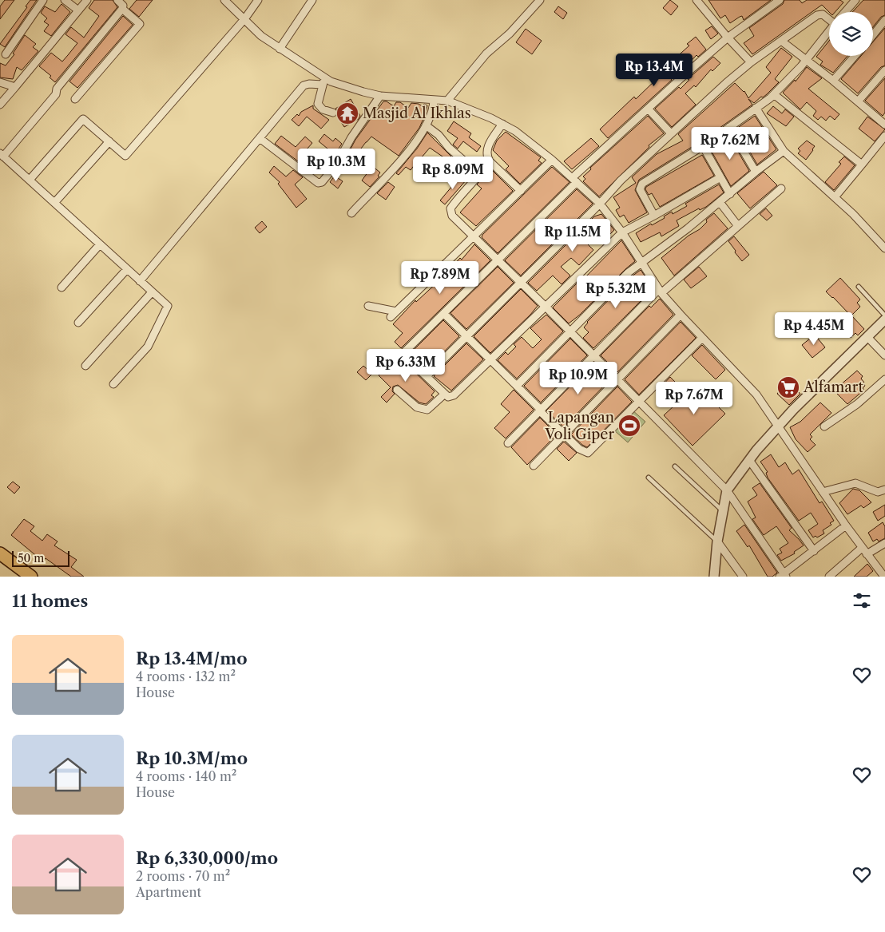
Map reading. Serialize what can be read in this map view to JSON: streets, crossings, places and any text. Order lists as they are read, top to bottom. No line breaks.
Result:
{"places":{"temple":["Masjid Al Ikhlas"],"supermarket":["Alfamart"],"sports":["Lapangan Voli Giper"]},"scale_bar":"50 m","page":{"price":["Rp 13.4M","Rp 7.62M","Rp 10.3M","Rp 8.09M","Rp 11.5M","Rp 7.89M","Rp 5.32M","Rp 4.45M","Rp 6.33M","Rp 10.9M","Rp 7.67M"],"scale":"50 m","heading":"11 homes","list":[{"name":"Rp 13.4M/mo","note":"4 rooms · 132 m² · House"},{"name":"Rp 10.3M/mo","note":"4 rooms · 140 m² · House"},{"name":"Rp 6,330,000/mo","note":"2 rooms · 70 m² · Apartment"}]}}
